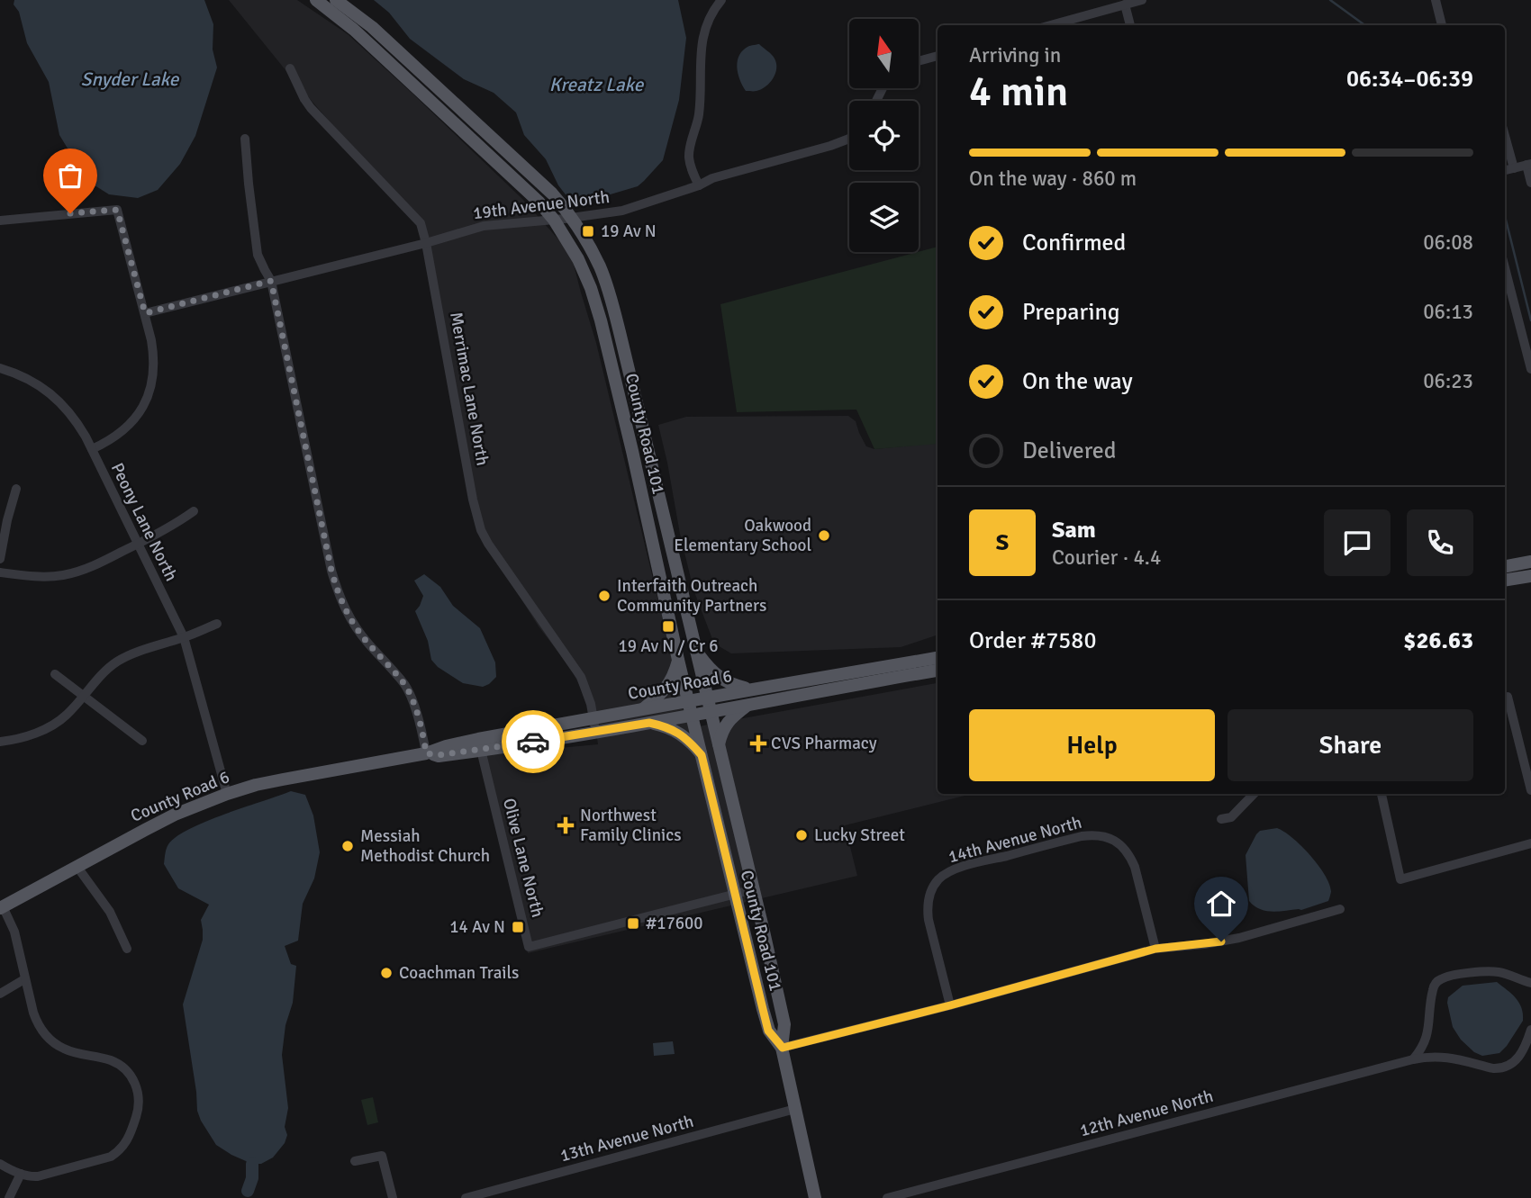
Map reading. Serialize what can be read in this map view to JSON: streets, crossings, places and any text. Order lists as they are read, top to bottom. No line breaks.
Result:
{"streets":{"main road":["County Road 101","County Road 6"],"street":["19th Avenue North","Merrimac Lane North","Peony Lane North","14th Avenue North","Olive Lane North","12th Avenue North","13th Avenue North"]},"crossings":[["19th Avenue North","Merrimac Lane North"],["19th Avenue North","County Road 101"],["19th Avenue North","Peony Lane North"],["Merrimac Lane North","County Road 6"],["County Road 101","County Road 6"],["County Road 101","Olive Lane North"],["County Road 101","13th Avenue North"],["Peony Lane North","County Road 6"],["County Road 6","Olive Lane North"]],"water":["Snyder Lake","Kreatz Lake"],"places":{"transit":["19 Av N","19 Av N / Cr 6","#17600","14 Av N"],"other":["Oakwood Elementary School","Interfaith Outreach Community Partners","Lucky Street","Messiah Methodist Church","Coachman Trails"],"health":["CVS Pharmacy","Northwest Family Clinics"]},"north":"top","page":{"heading":["4 min","Arriving in","06:34–06:39"],"panel":["Sam","Courier · 4.4","Order #7580","$26.63"],"bar":"On the way · 860 m","list":[["Confirmed","06:08"],["Preparing","06:13"],["On the way","06:23"],"Delivered"],"round":"S","buttons":["Help","Share"]}}
